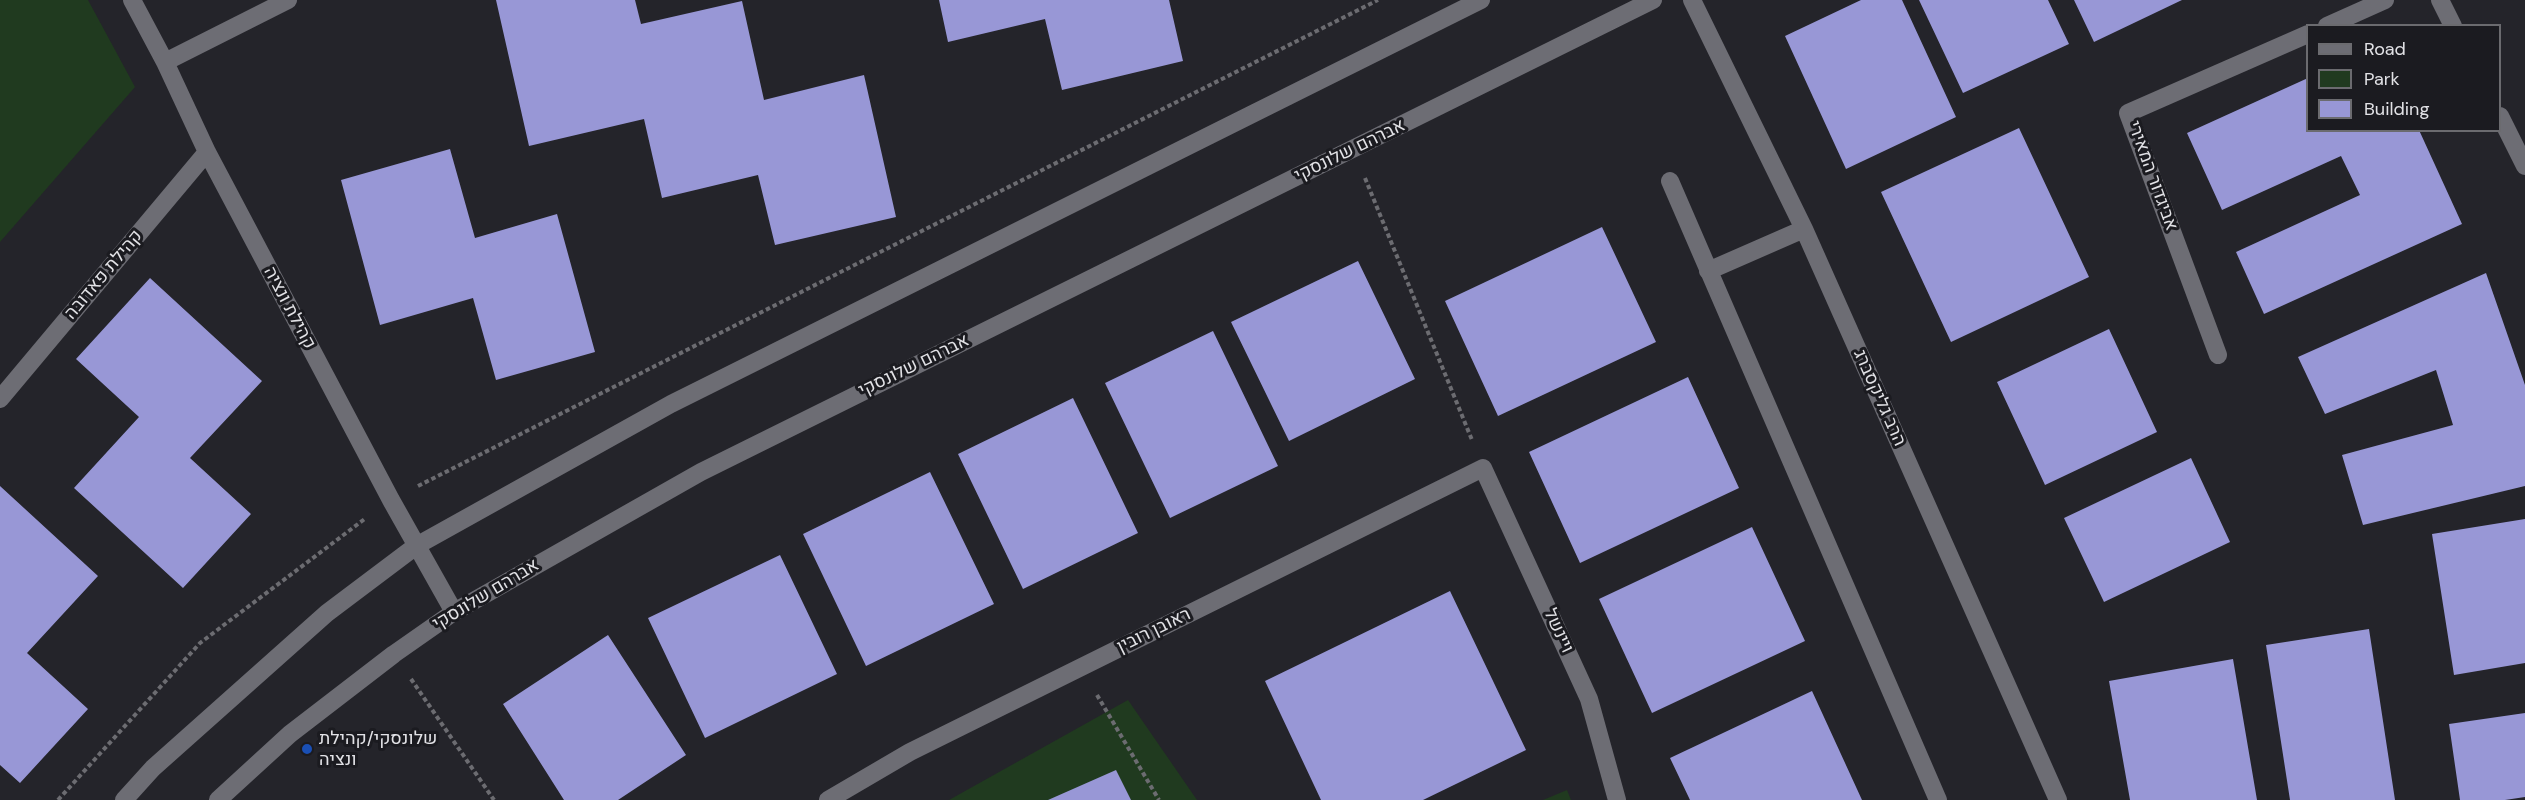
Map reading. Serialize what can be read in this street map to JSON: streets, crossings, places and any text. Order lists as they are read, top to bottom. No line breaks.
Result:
{"streets":{"street":["אברהם שלונסקי","אביגדור המאירי","קהילת פאדובה","קהילת ונציה","הרב גליקסברג","ראובן רובין","ויינשל"]},"crossings":[["אברהם שלונסקי","קהילת ונציה"],["קהילת פאדובה","קהילת ונציה"],["ראובן רובין","ויינשל"]],"places":["שלונסקי/קהילת ונציה"],"legend":["Road","Park","Building"]}
